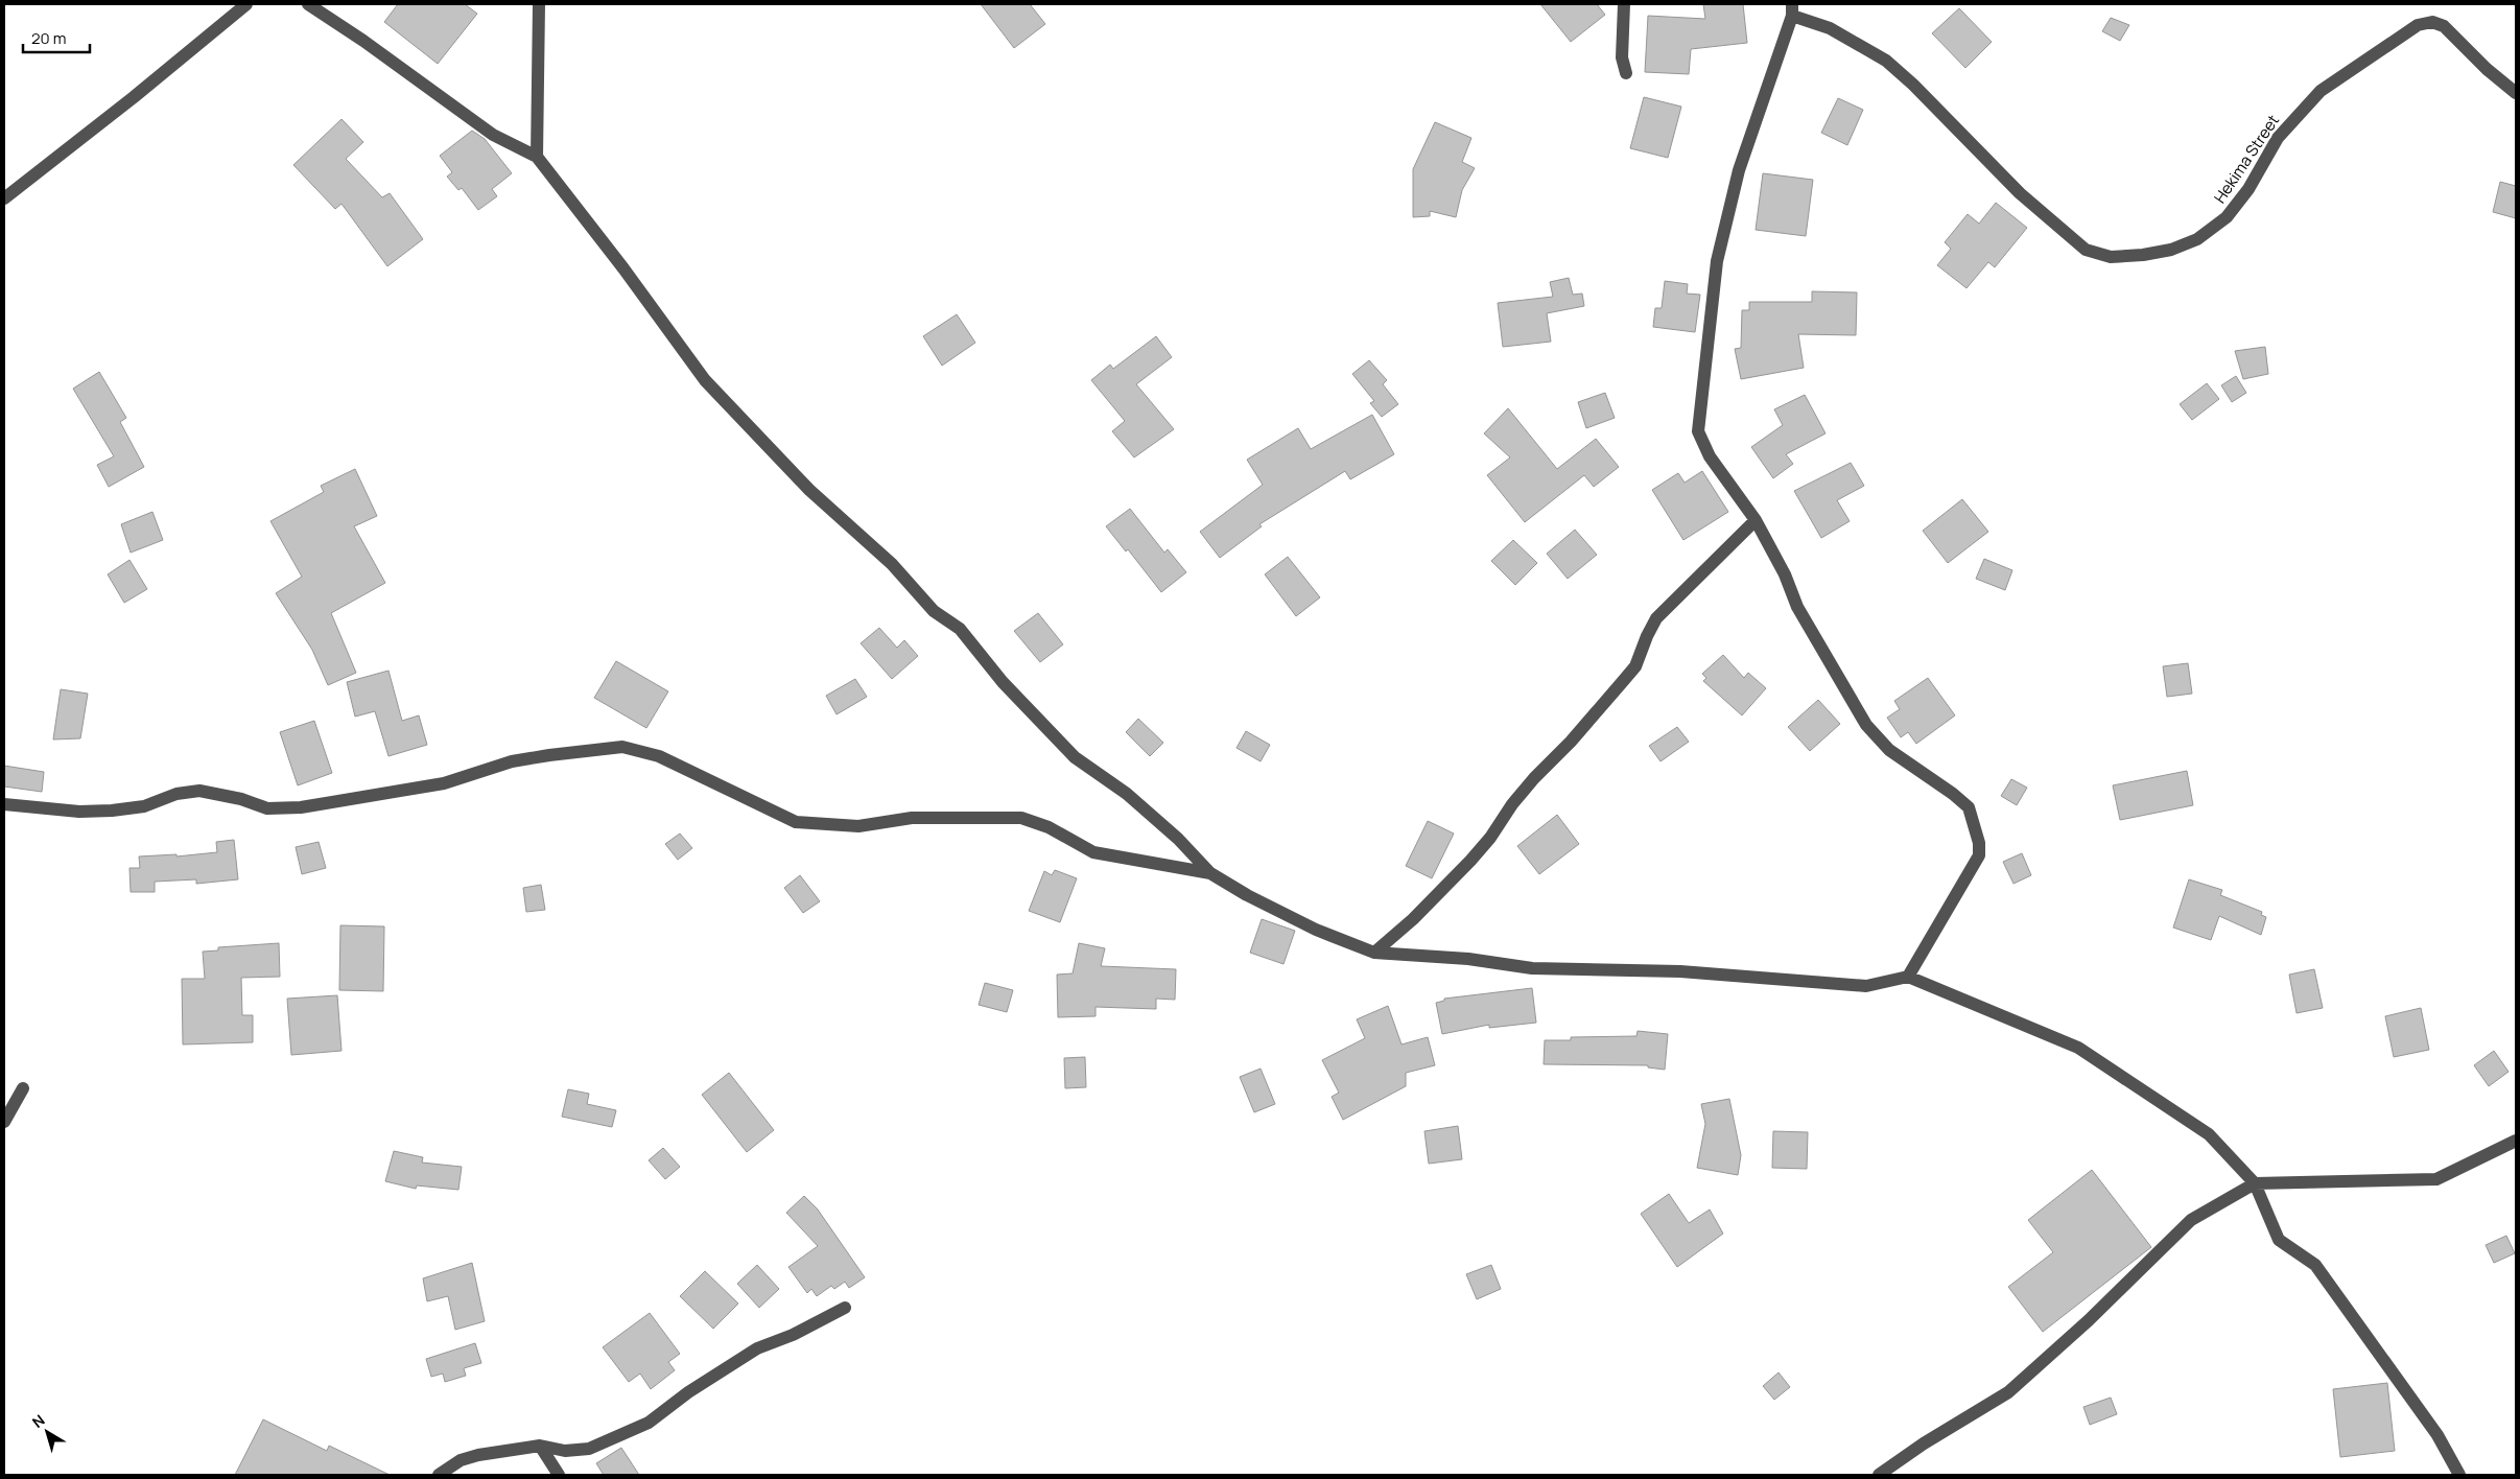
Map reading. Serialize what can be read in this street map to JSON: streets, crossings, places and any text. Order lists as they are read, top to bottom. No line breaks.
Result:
{"streets":{"street":["Hekima Street"]},"scale_bar":"20 m","north":"top left"}
